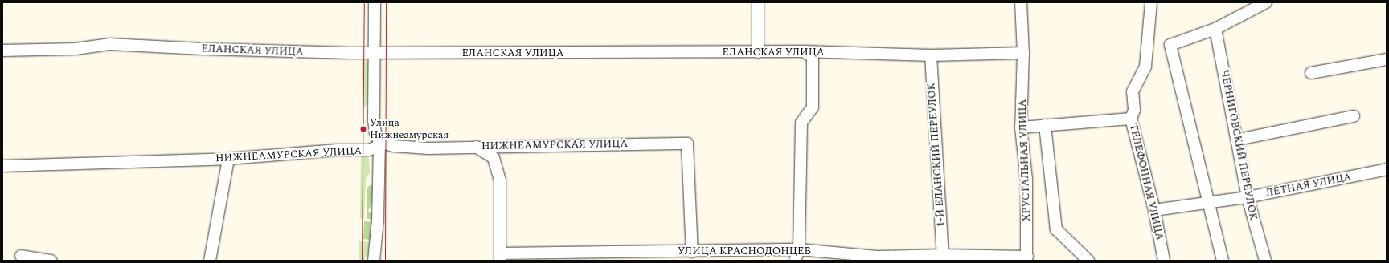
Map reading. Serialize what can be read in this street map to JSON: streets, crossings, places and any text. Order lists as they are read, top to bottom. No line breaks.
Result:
{"streets":{"street":["ЕЛАНСКАЯ УЛИЦА","НИЖНЕАМУРСКАЯ УЛИЦА","ЧЕРНИГОВСКИЙ ПЕРЕУЛОК","1-Й ЕЛАНСКИЙ ПЕРЕУЛОК","ХРУСТАЛЬНАЯ УЛИЦА","ТЕЛЕФОННАЯ УЛИЦА","ЛЁТНАЯ УЛИЦА","УЛИЦА КРАСНОДОНЦЕВ"]},"crossings":[["ЕЛАНСКАЯ УЛИЦА","1-Й ЕЛАНСКИЙ ПЕРЕУЛОК"],["ЕЛАНСКАЯ УЛИЦА","ХРУСТАЛЬНАЯ УЛИЦА"],["НИЖНЕАМУРСКАЯ УЛИЦА","УЛИЦА КРАСНОДОНЦЕВ"],["ЧЕРНИГОВСКИЙ ПЕРЕУЛОК","ЛЁТНАЯ УЛИЦА"],["1-Й ЕЛАНСКИЙ ПЕРЕУЛОК","УЛИЦА КРАСНОДОНЦЕВ"],["ХРУСТАЛЬНАЯ УЛИЦА","УЛИЦА КРАСНОДОНЦЕВ"],["ТЕЛЕФОННАЯ УЛИЦА","ЛЁТНАЯ УЛИЦА"]],"places":["Улица Нижнеамурская"]}
